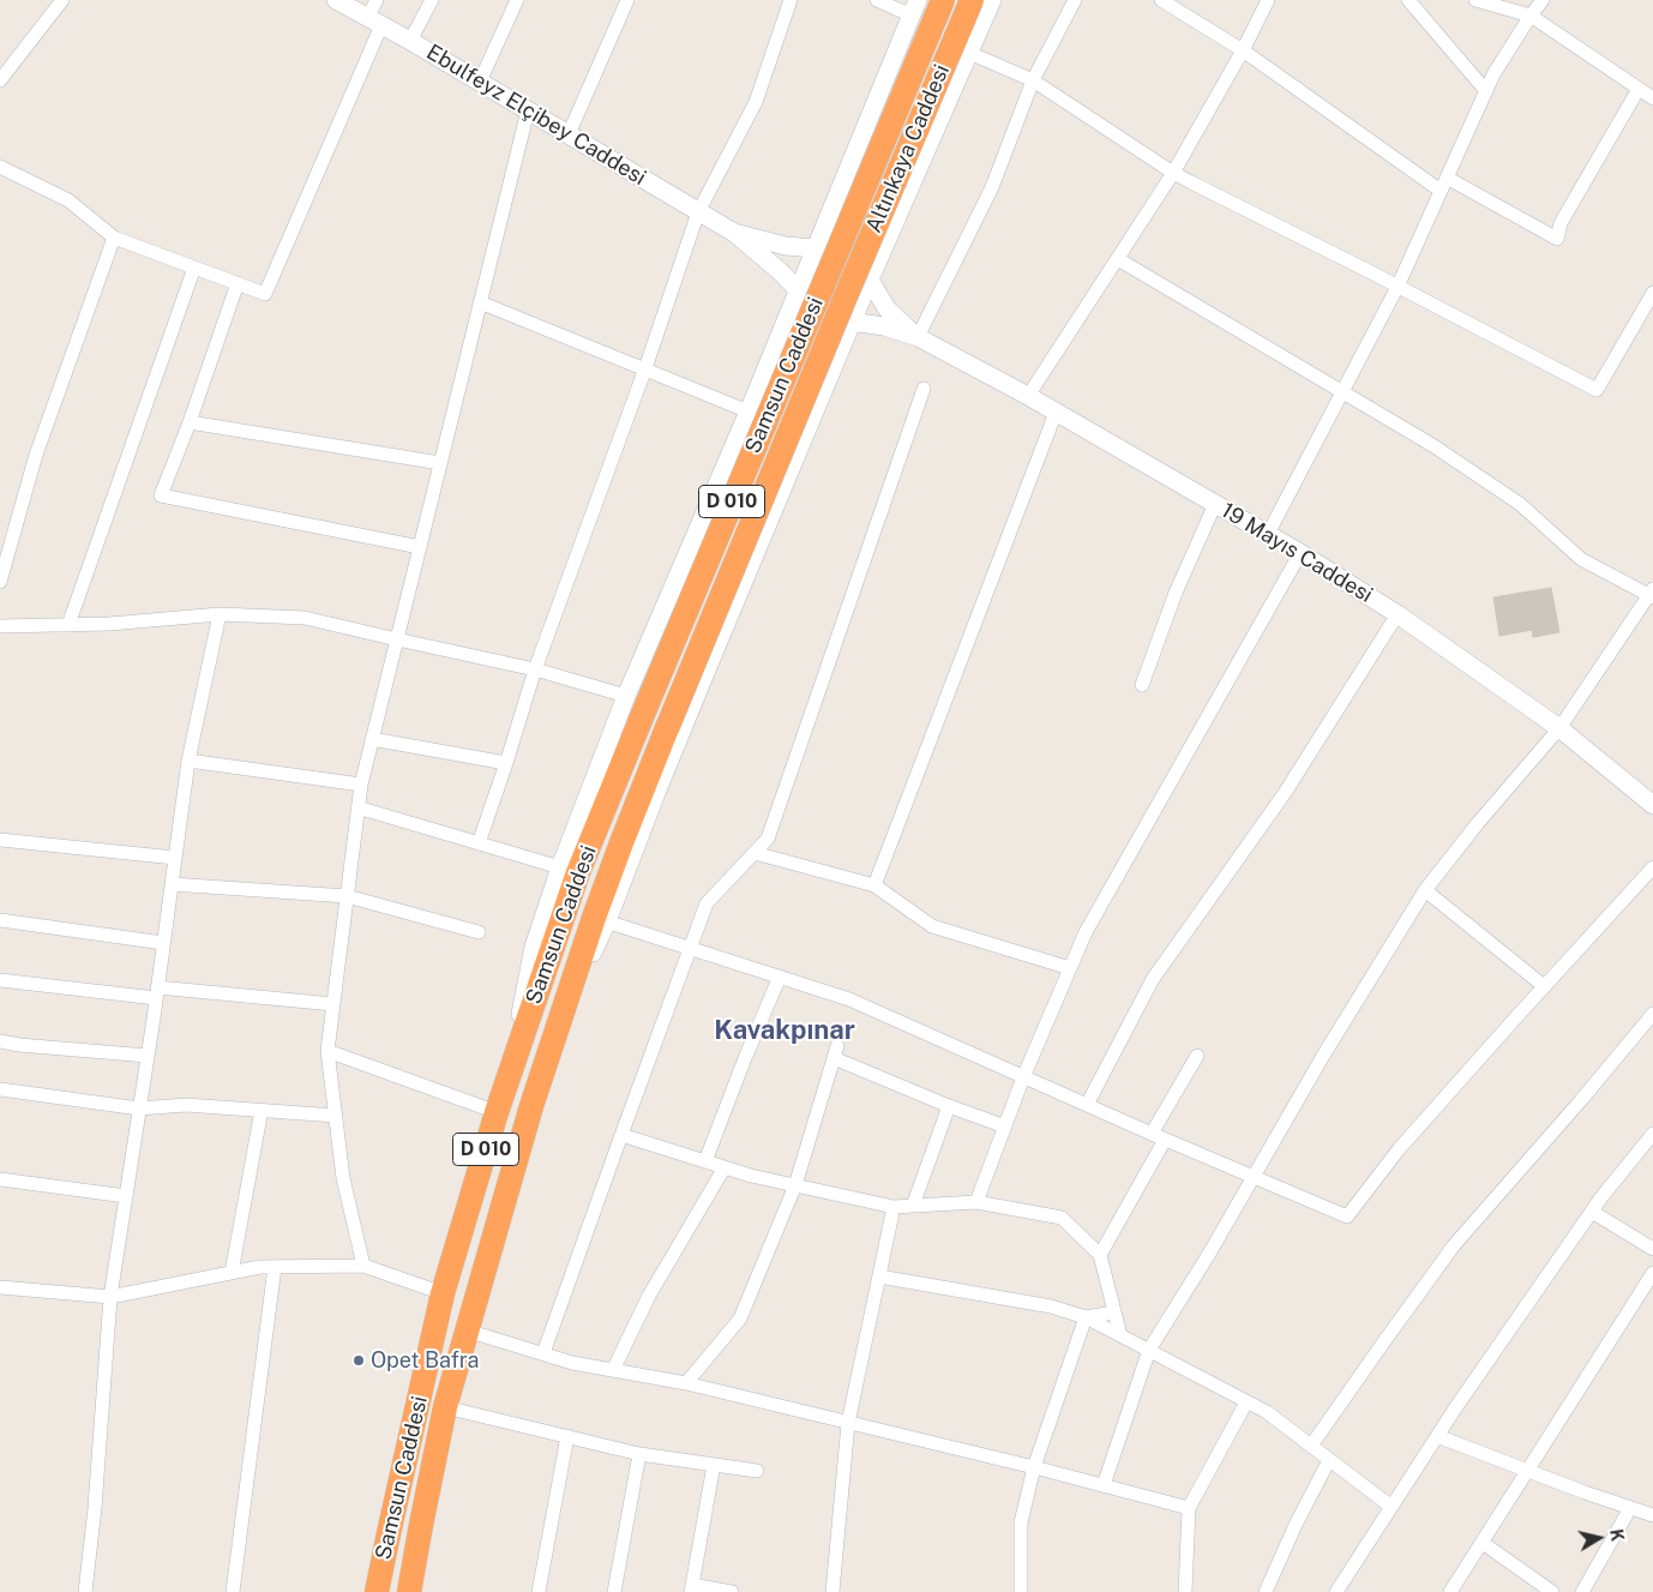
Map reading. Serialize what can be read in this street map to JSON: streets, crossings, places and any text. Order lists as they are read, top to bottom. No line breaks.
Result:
{"streets":{"highway":["Altınkaya Caddesi","Samsun Caddesi","D 010"],"street":["Ebulfeyz Elçibey Caddesi","19 Mayıs Caddesi"]},"crossings":[["Ebulfeyz Elçibey Caddesi","19 Mayıs Caddesi"],["Altınkaya Caddesi","Samsun Caddesi"]],"districts":["Kavakpınar"],"places":["Opet Bafra"],"north":"right"}
